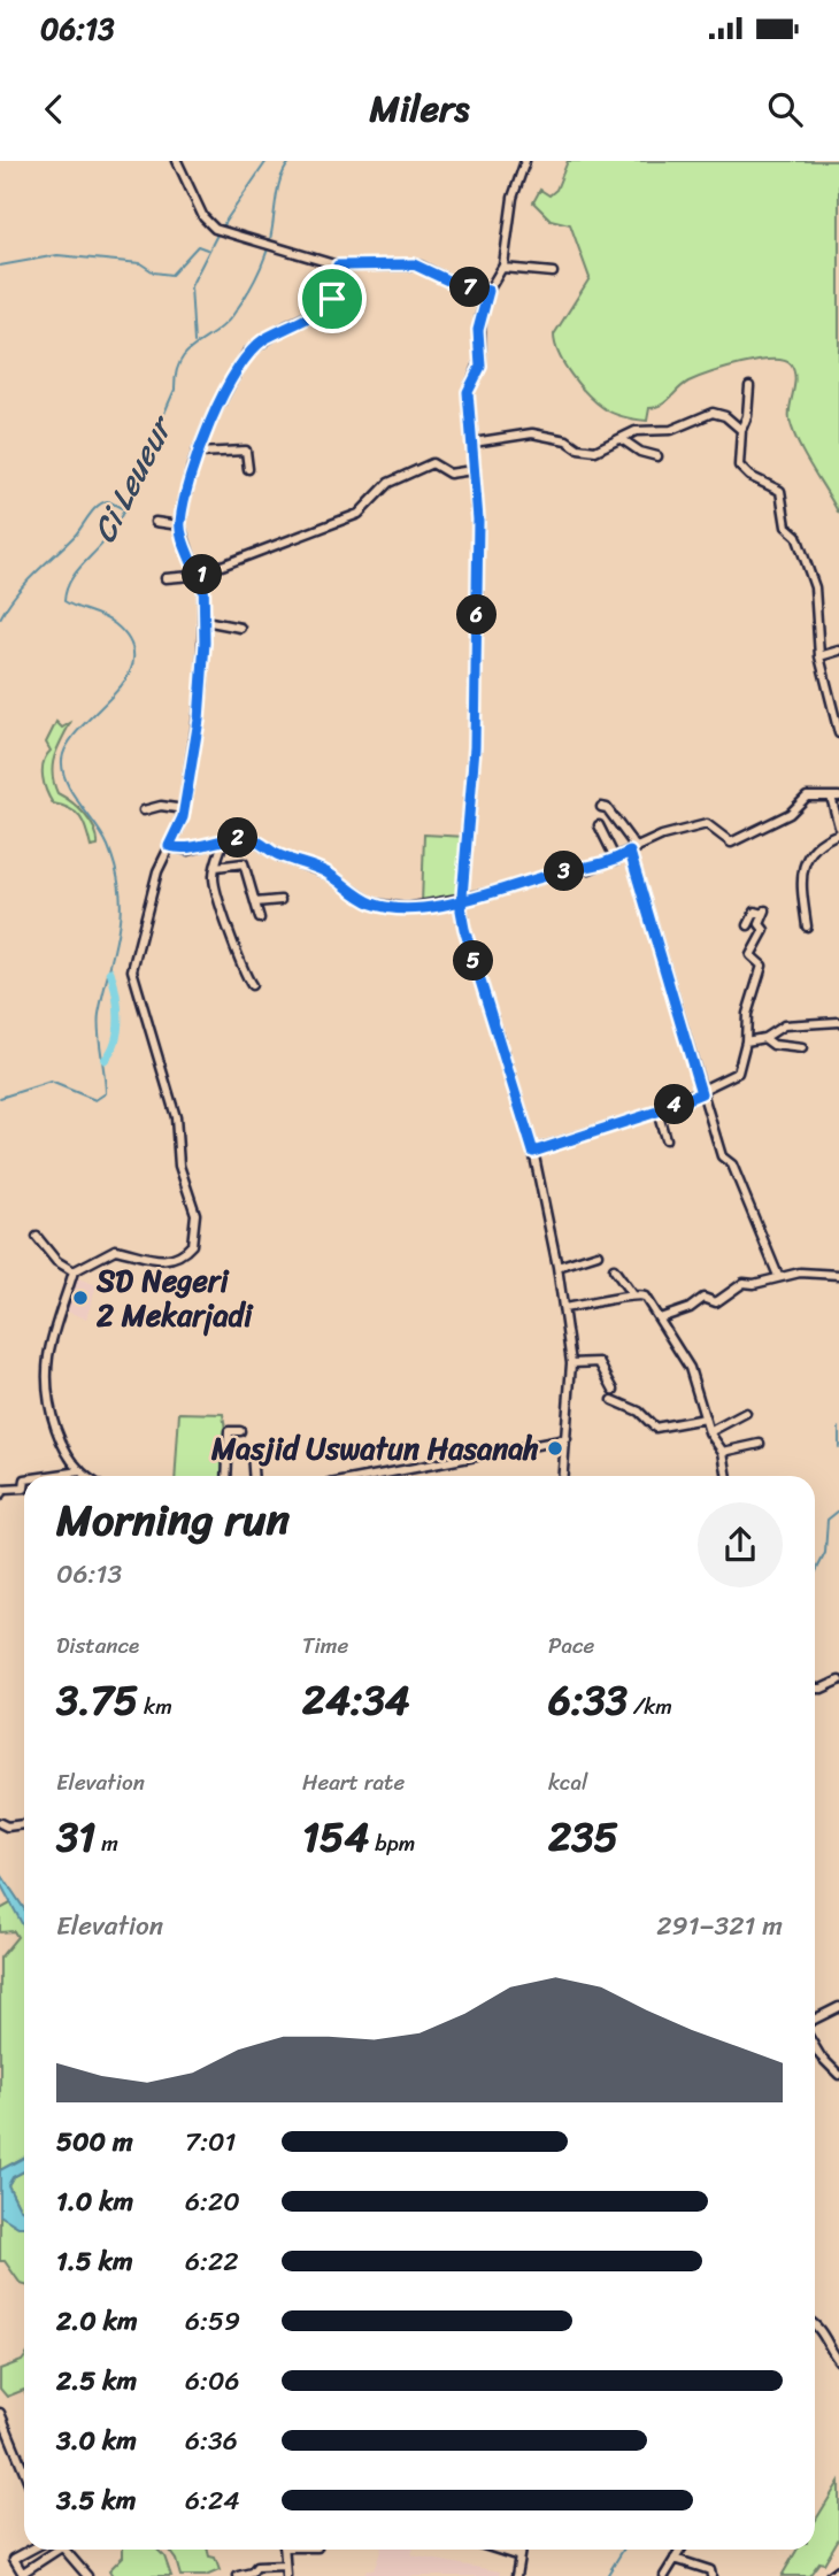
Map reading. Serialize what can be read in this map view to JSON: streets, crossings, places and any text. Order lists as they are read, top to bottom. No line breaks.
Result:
{"water":["Ci Leueur"],"places":["SD Negeri 2 Mekarjadi","Masjid Uswatun Hasanah"],"page":{"status":"06:13","header":"Milers","pins":["7","1","6","2","3","5","4"],"heading":["Morning run","06:13"],"stats":[["Distance","3.75 km"],["Time","24:34"],["Pace","6:33 /km"],["Elevation","31 m"],["Heart rate","154 bpm"],["kcal","235"]],"chart":["Elevation","291–321 m"],"list":[{"name":"500 m","note":"7:01"},{"name":"1.0 km","note":"6:20"},{"name":"1.5 km","note":"6:22"},{"name":"2.0 km","note":"6:59"},{"name":"2.5 km","note":"6:06"},{"name":"3.0 km","note":"6:36"},{"name":"3.5 km","note":"6:24"}]}}
